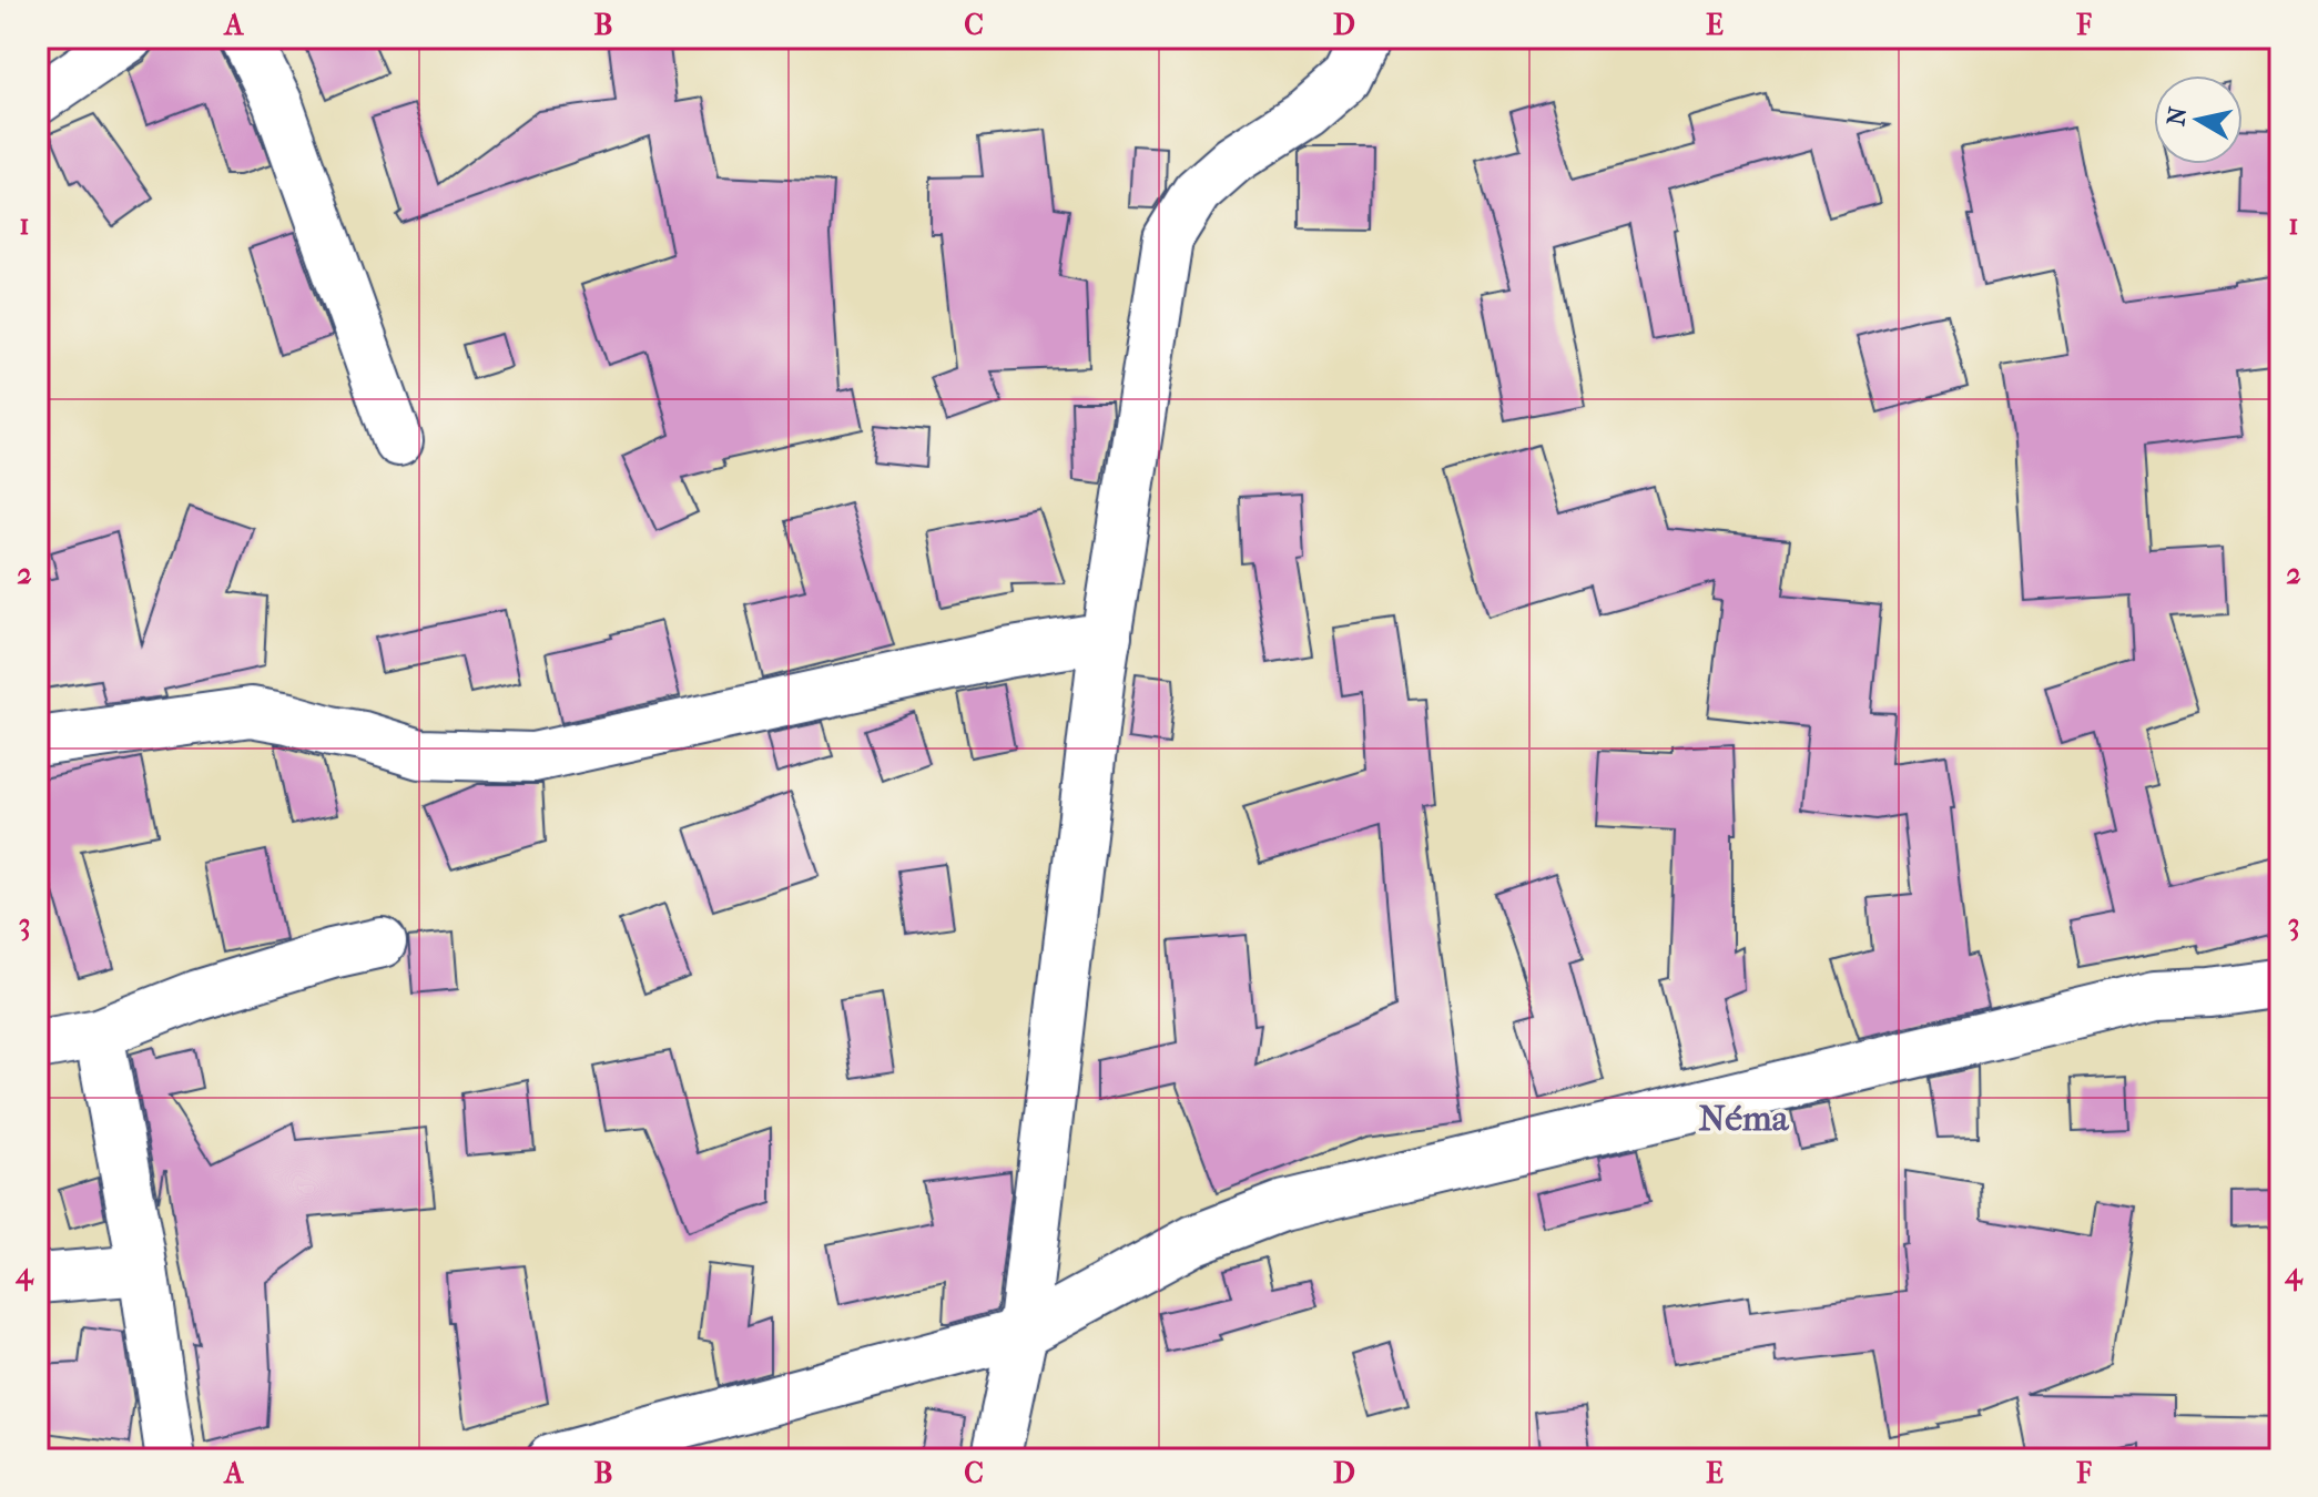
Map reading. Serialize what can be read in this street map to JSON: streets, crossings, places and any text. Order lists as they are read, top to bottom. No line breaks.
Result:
{"districts":["Néma"],"north":"left","grid":{"columns":["A","B","C","D","E","F"],"rows":["1","2","3","4"]}}
